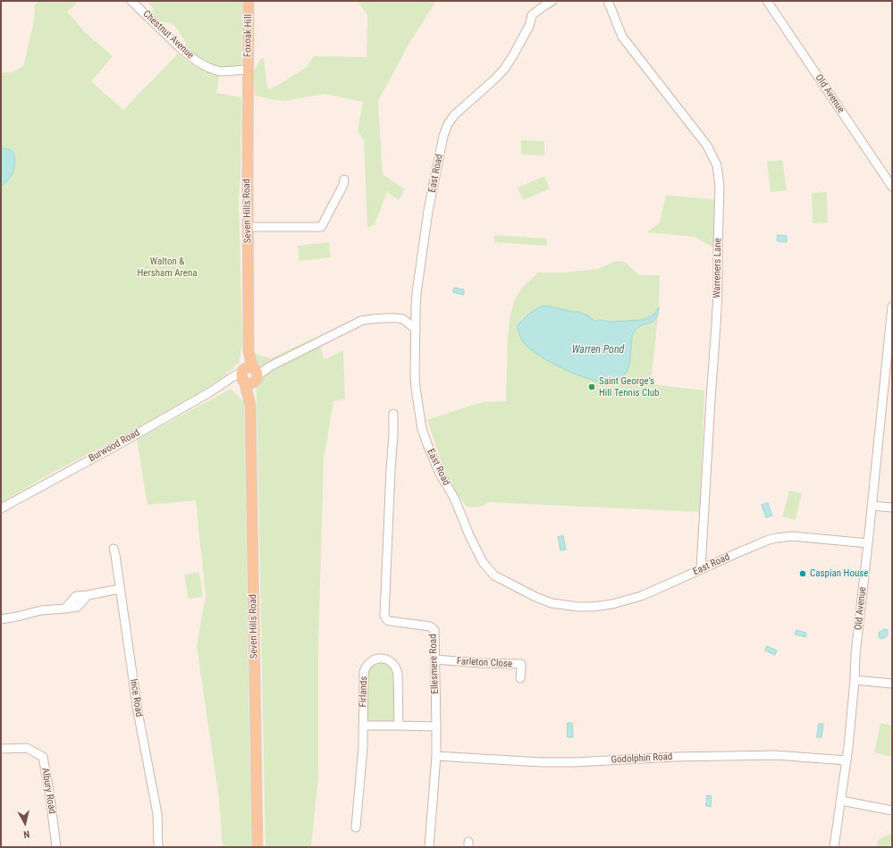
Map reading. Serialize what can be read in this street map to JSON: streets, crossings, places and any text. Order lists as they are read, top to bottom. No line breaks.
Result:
{"streets":{"main road":["Foxoak Hill","Seven Hills Road"],"street":["Chestnut Avenue","Old Avenue","East Road","Warreners Lane","Burwood Road","Farleton Close","Ellesmere Road","Firlands","Ince Road","Godolphin Road","Albury Road"]},"crossings":[["Chestnut Avenue","Foxoak Hill"],["Chestnut Avenue","Seven Hills Road"],["Foxoak Hill","Seven Hills Road"],["Old Avenue","East Road"],["Old Avenue","Godolphin Road"],["East Road","Warreners Lane"],["Seven Hills Road","Burwood Road"],["Farleton Close","Ellesmere Road"],["Ellesmere Road","Godolphin Road"]],"water":["Warren Pond"],"parks":["Walton & Hersham Arena"],"places":["Saint George's Hill Tennis Club","Caspian House"],"north":"bottom"}
